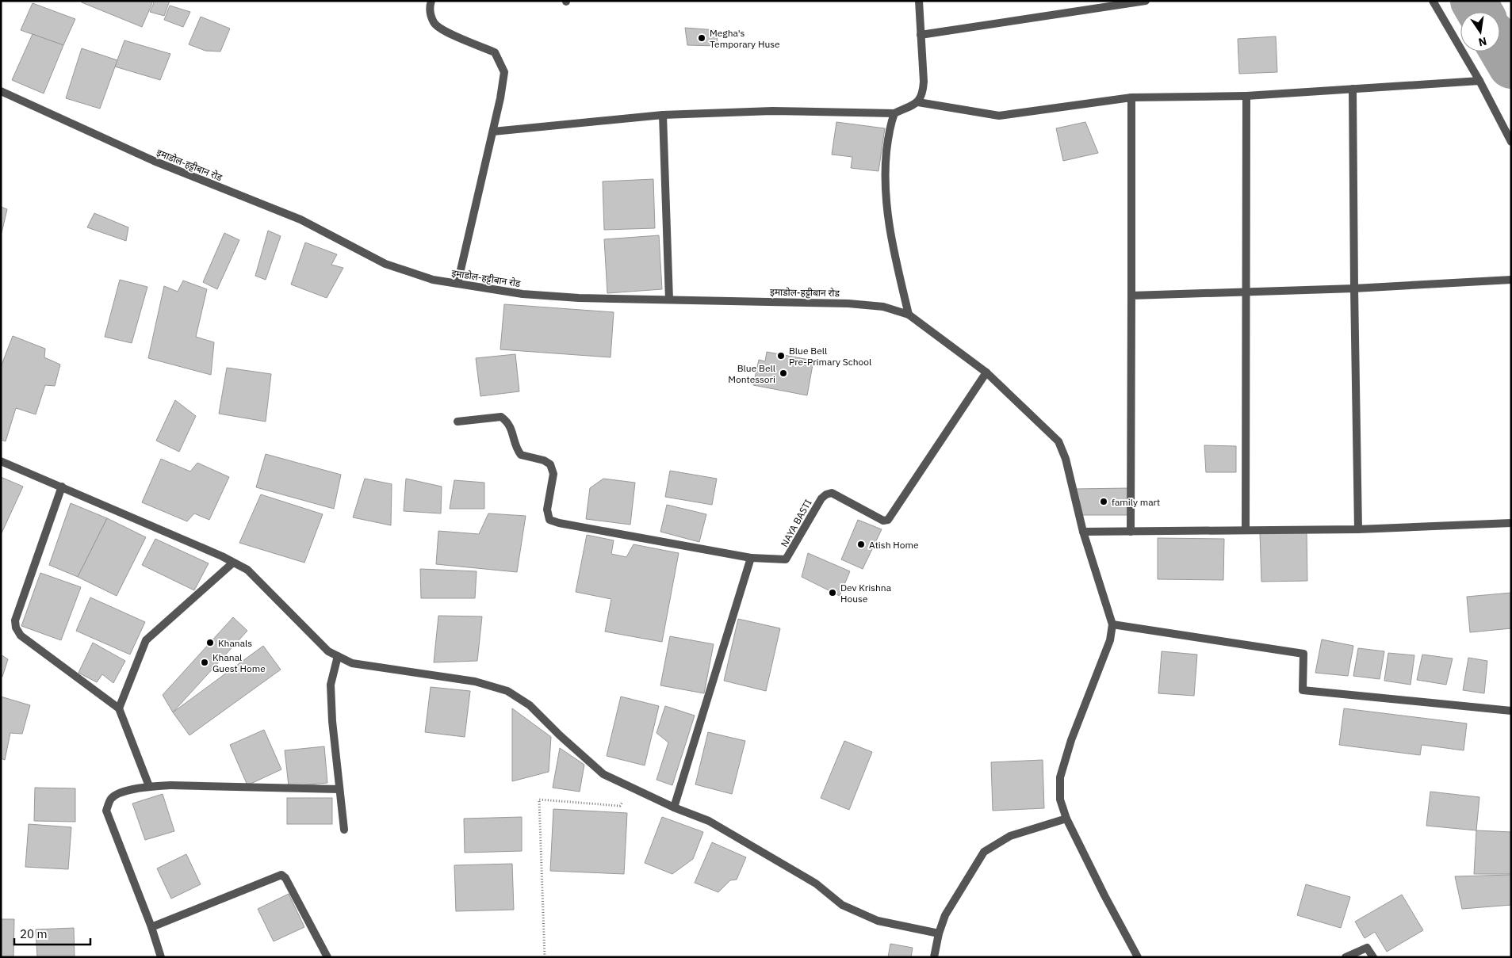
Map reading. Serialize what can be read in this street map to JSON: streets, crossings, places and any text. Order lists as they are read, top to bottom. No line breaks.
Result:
{"streets":{"street":["इमाडोल-हट्टीबान रोड","NAYA BASTI"]},"crossings":[["इमाडोल-हट्टीबान रोड","NAYA BASTI"]],"places":["Megha's Temporary Huse","Blue Bell Pre-Primary School","Blue Bell Montessori","family mart","Atish Home","Dev Krishna House","Khanals","Khanal Guest Home"],"scale_bar":"20 m","north":"bottom"}
